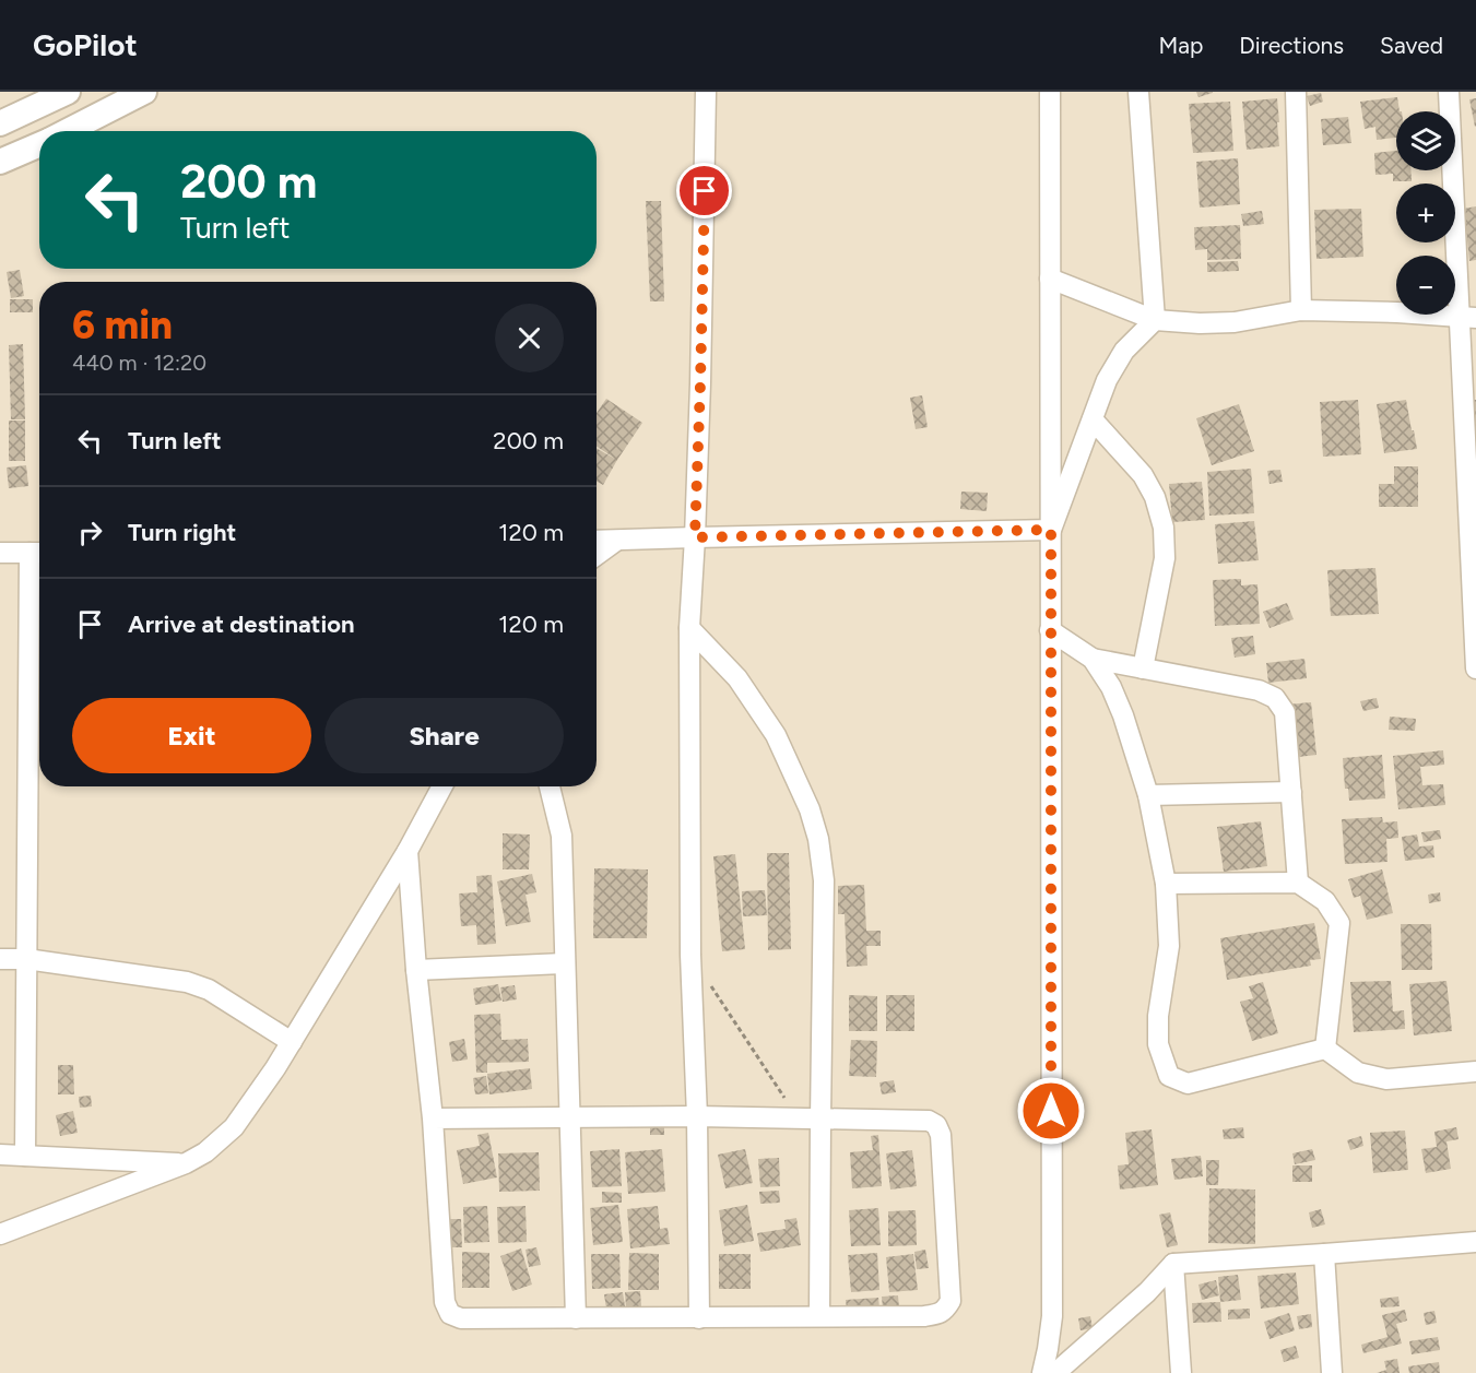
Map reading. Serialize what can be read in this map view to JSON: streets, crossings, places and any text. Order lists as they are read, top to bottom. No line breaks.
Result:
{"page":{"header":"GoPilot","nav":["Map","Directions","Saved"],"map_buttons":["+","−"],"turn":["200 m","Turn left"],"heading":["6 min","440 m · 12:20"],"list":[{"name":"Turn left","value":"200 m"},{"name":"Turn right","value":"120 m"},{"name":"Arrive at destination","value":"120 m"}],"buttons":["Exit","Share"]}}
